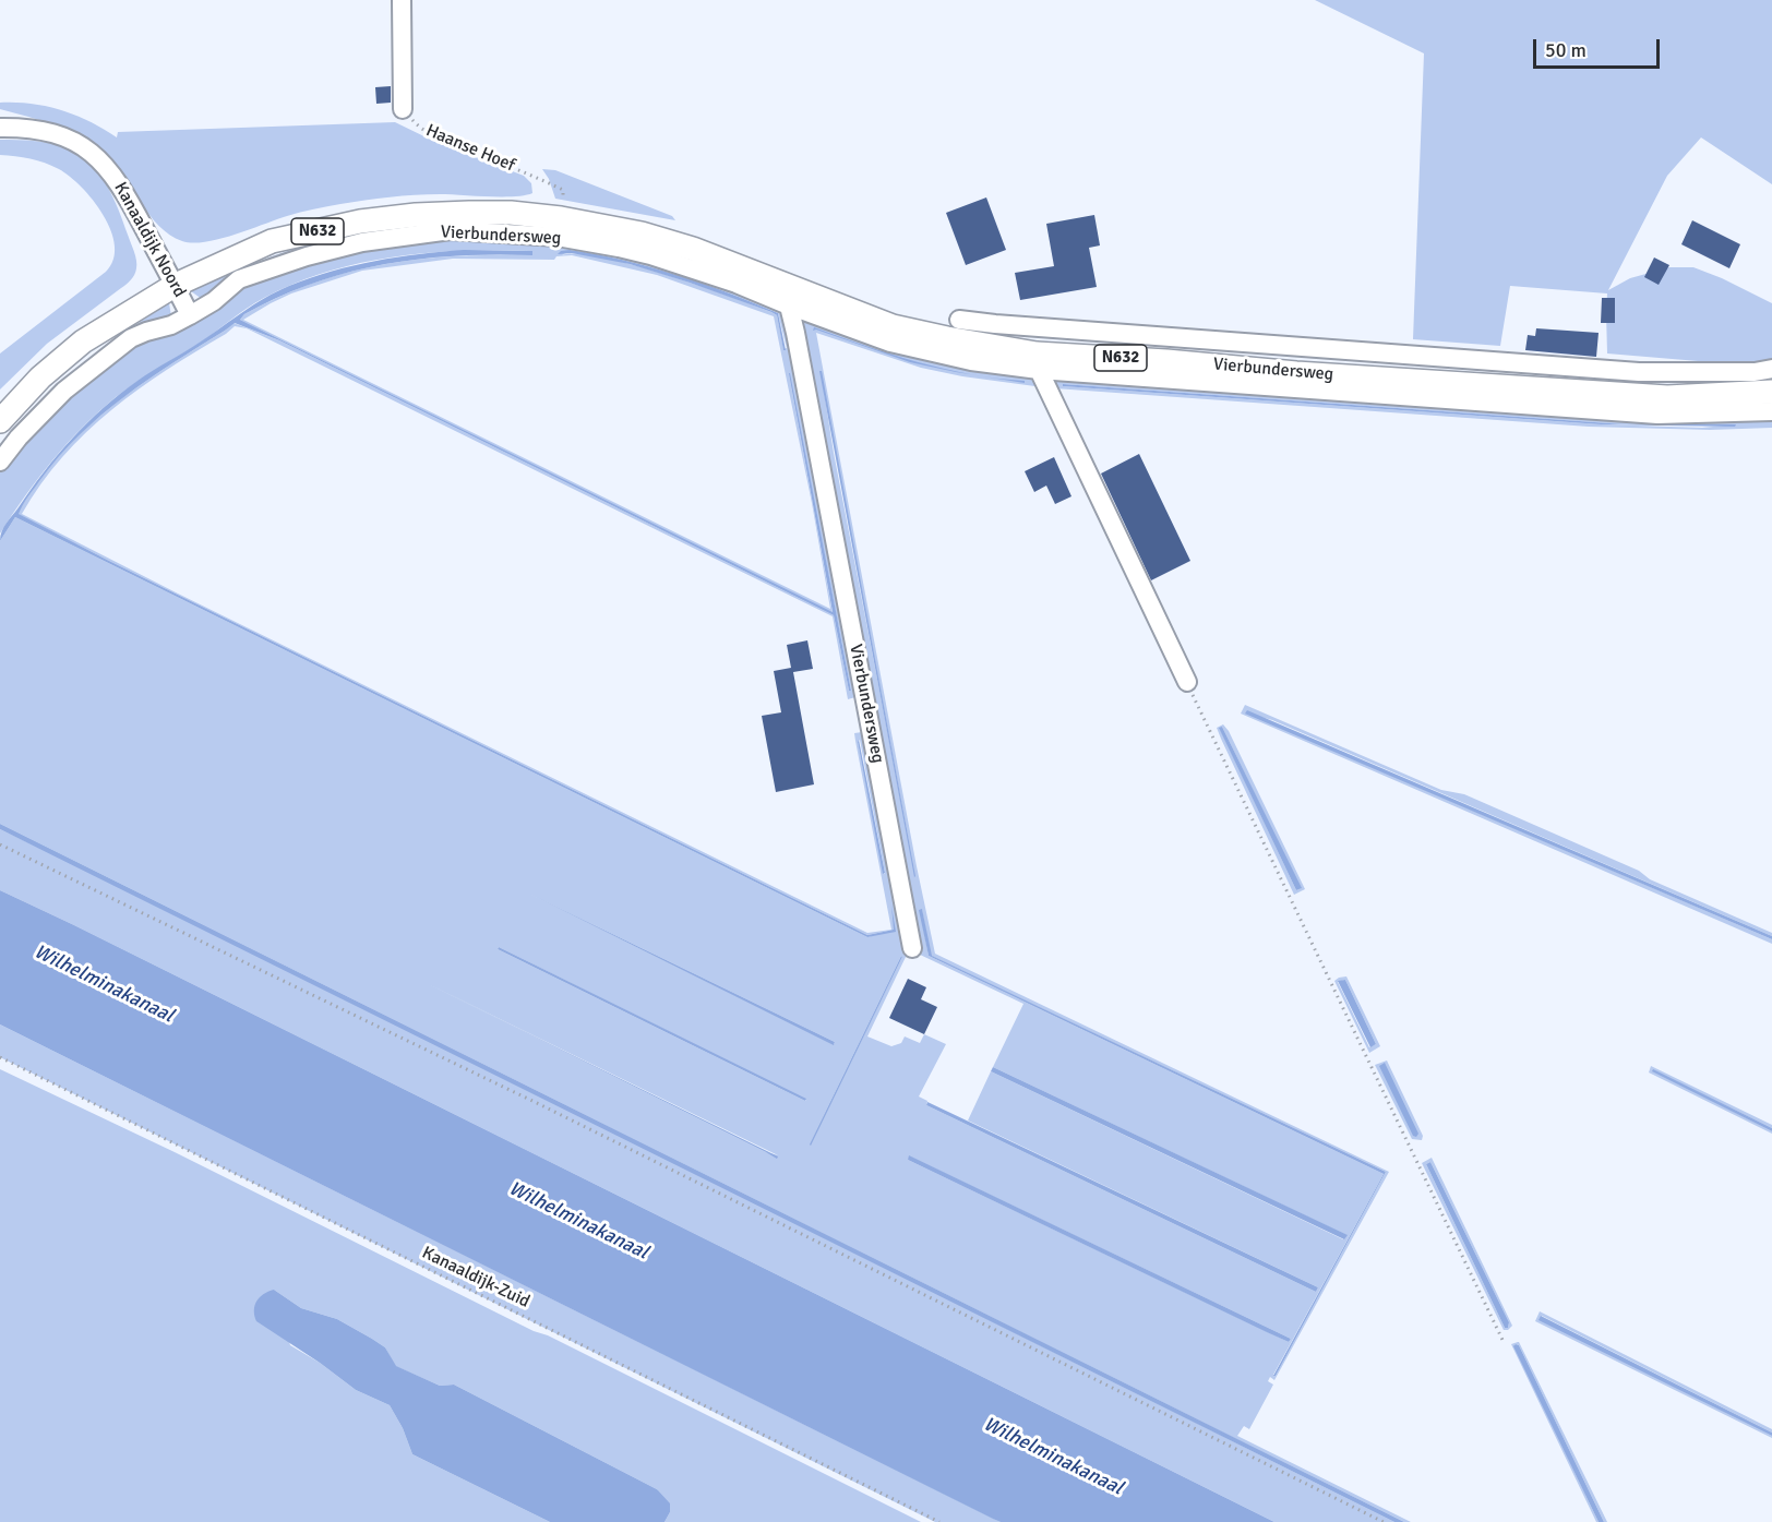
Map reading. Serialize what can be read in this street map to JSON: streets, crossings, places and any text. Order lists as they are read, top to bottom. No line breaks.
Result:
{"streets":{"main road":["N632","Vierbundersweg"],"street":["Kanaaldijk Noord"],"path":["Haanse Hoef","Kanaaldijk-Zuid"]},"crossings":[["Haanse Hoef","Vierbundersweg"],["Vierbundersweg","Kanaaldijk Noord"]],"water":["Wilhelminakanaal"],"scale_bar":"50 m"}
